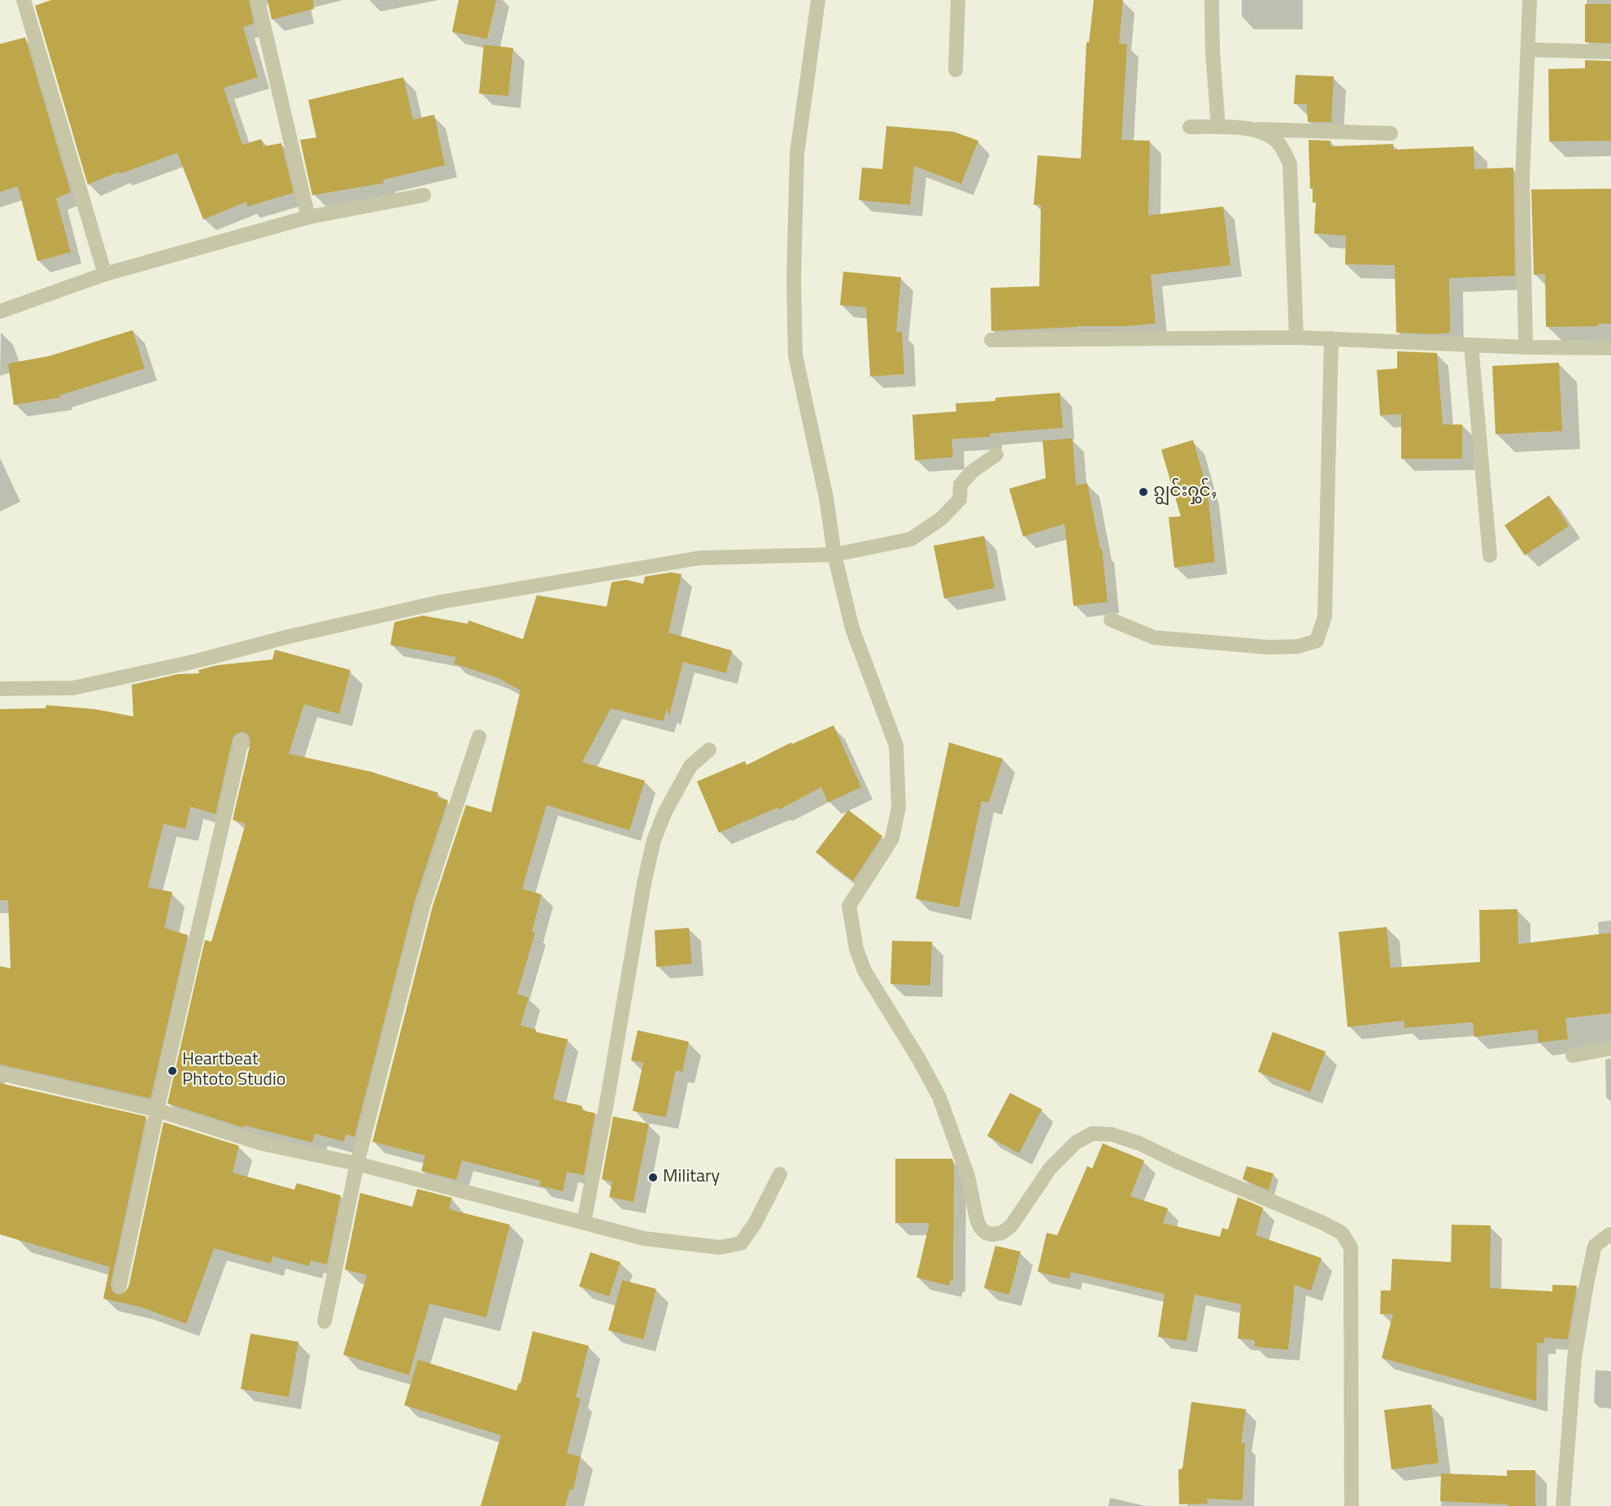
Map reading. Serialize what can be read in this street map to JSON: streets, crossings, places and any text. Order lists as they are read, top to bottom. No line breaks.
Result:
{"places":["ၵျွင်းႁွင်ႇ","Heartbeat Phtoto Studio","Military"]}
